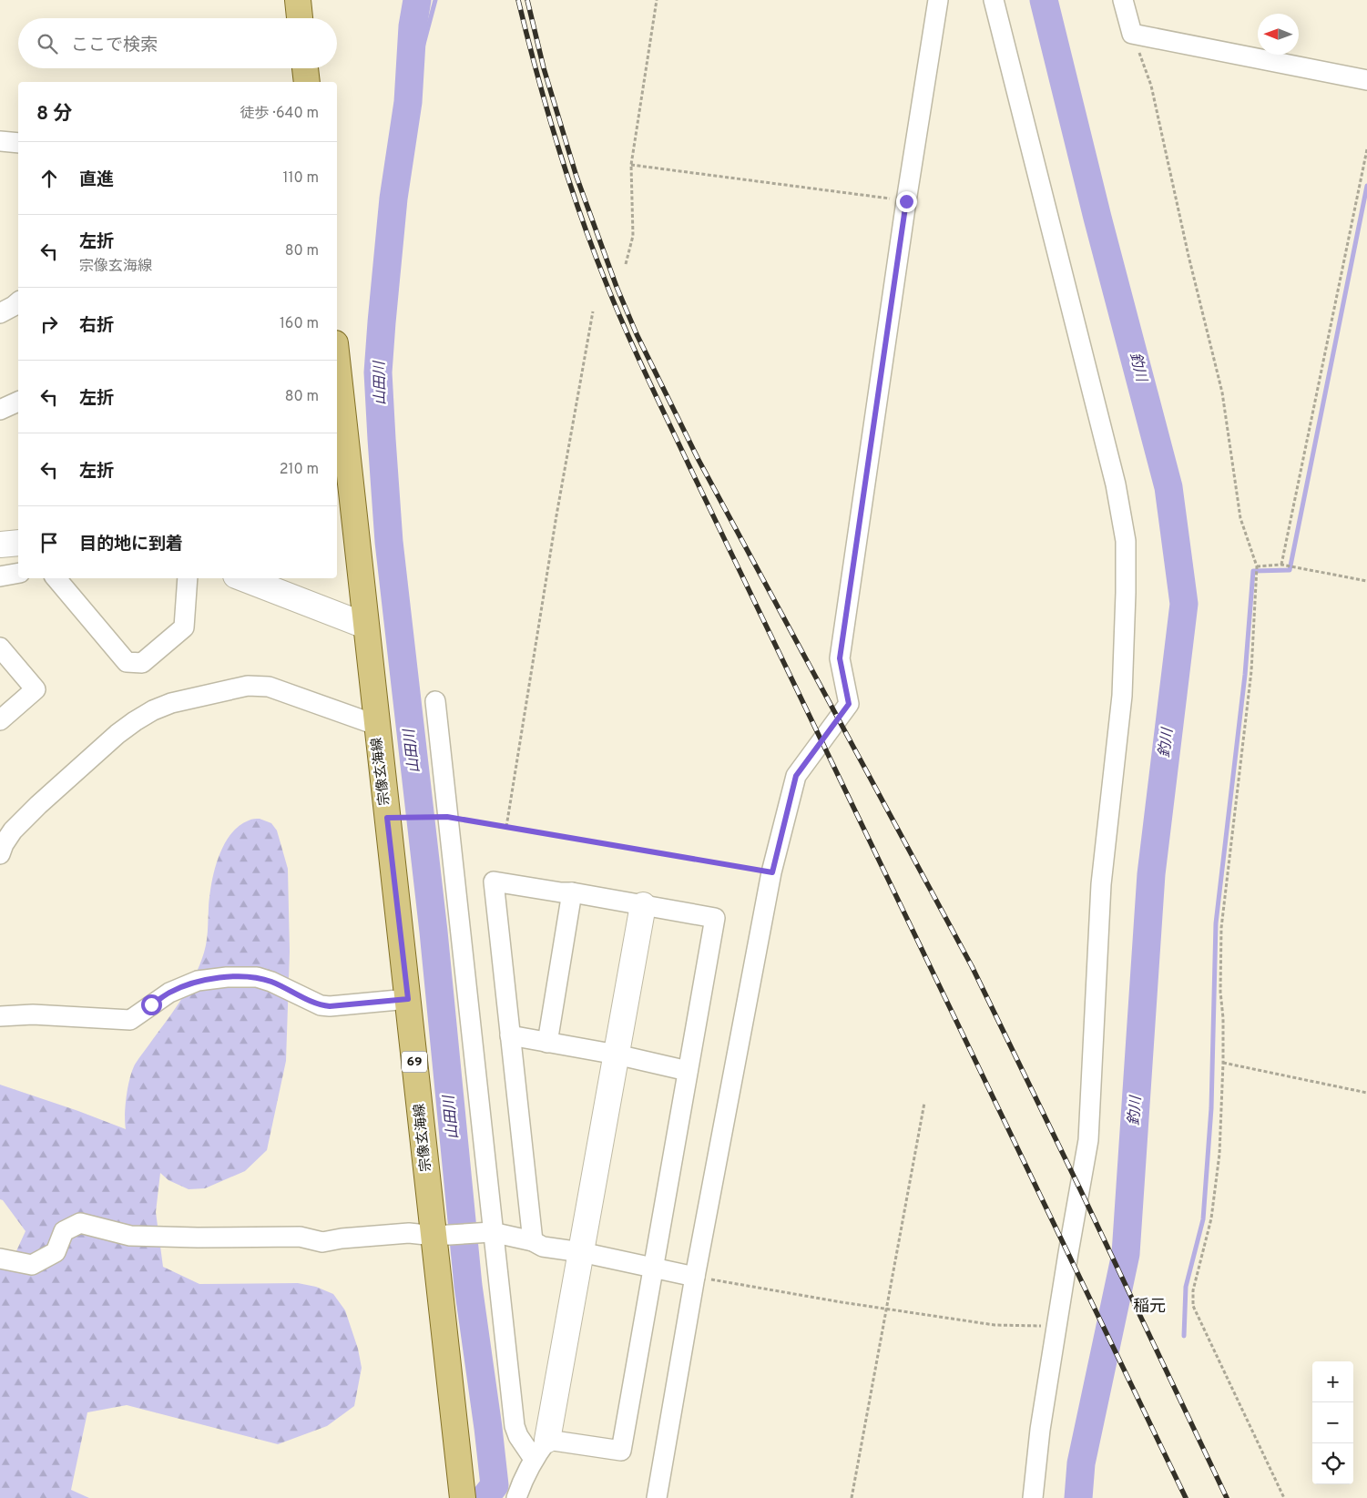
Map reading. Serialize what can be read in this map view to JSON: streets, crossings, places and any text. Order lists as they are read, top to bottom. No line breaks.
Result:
{"streets":{"main road":["宗像玄海線","69"]},"districts":["稲元"],"water":["釣川","山田川"],"north":"left","page":{"search":"ここで検索","heading":["8 分","徒歩 · 640 m"],"list":[["直進","110 m"],["左折","宗像玄海線","80 m"],["右折","160 m"],["左折","80 m"],["左折","210 m"],"目的地に到着"],"map_buttons":["+","−"]}}
